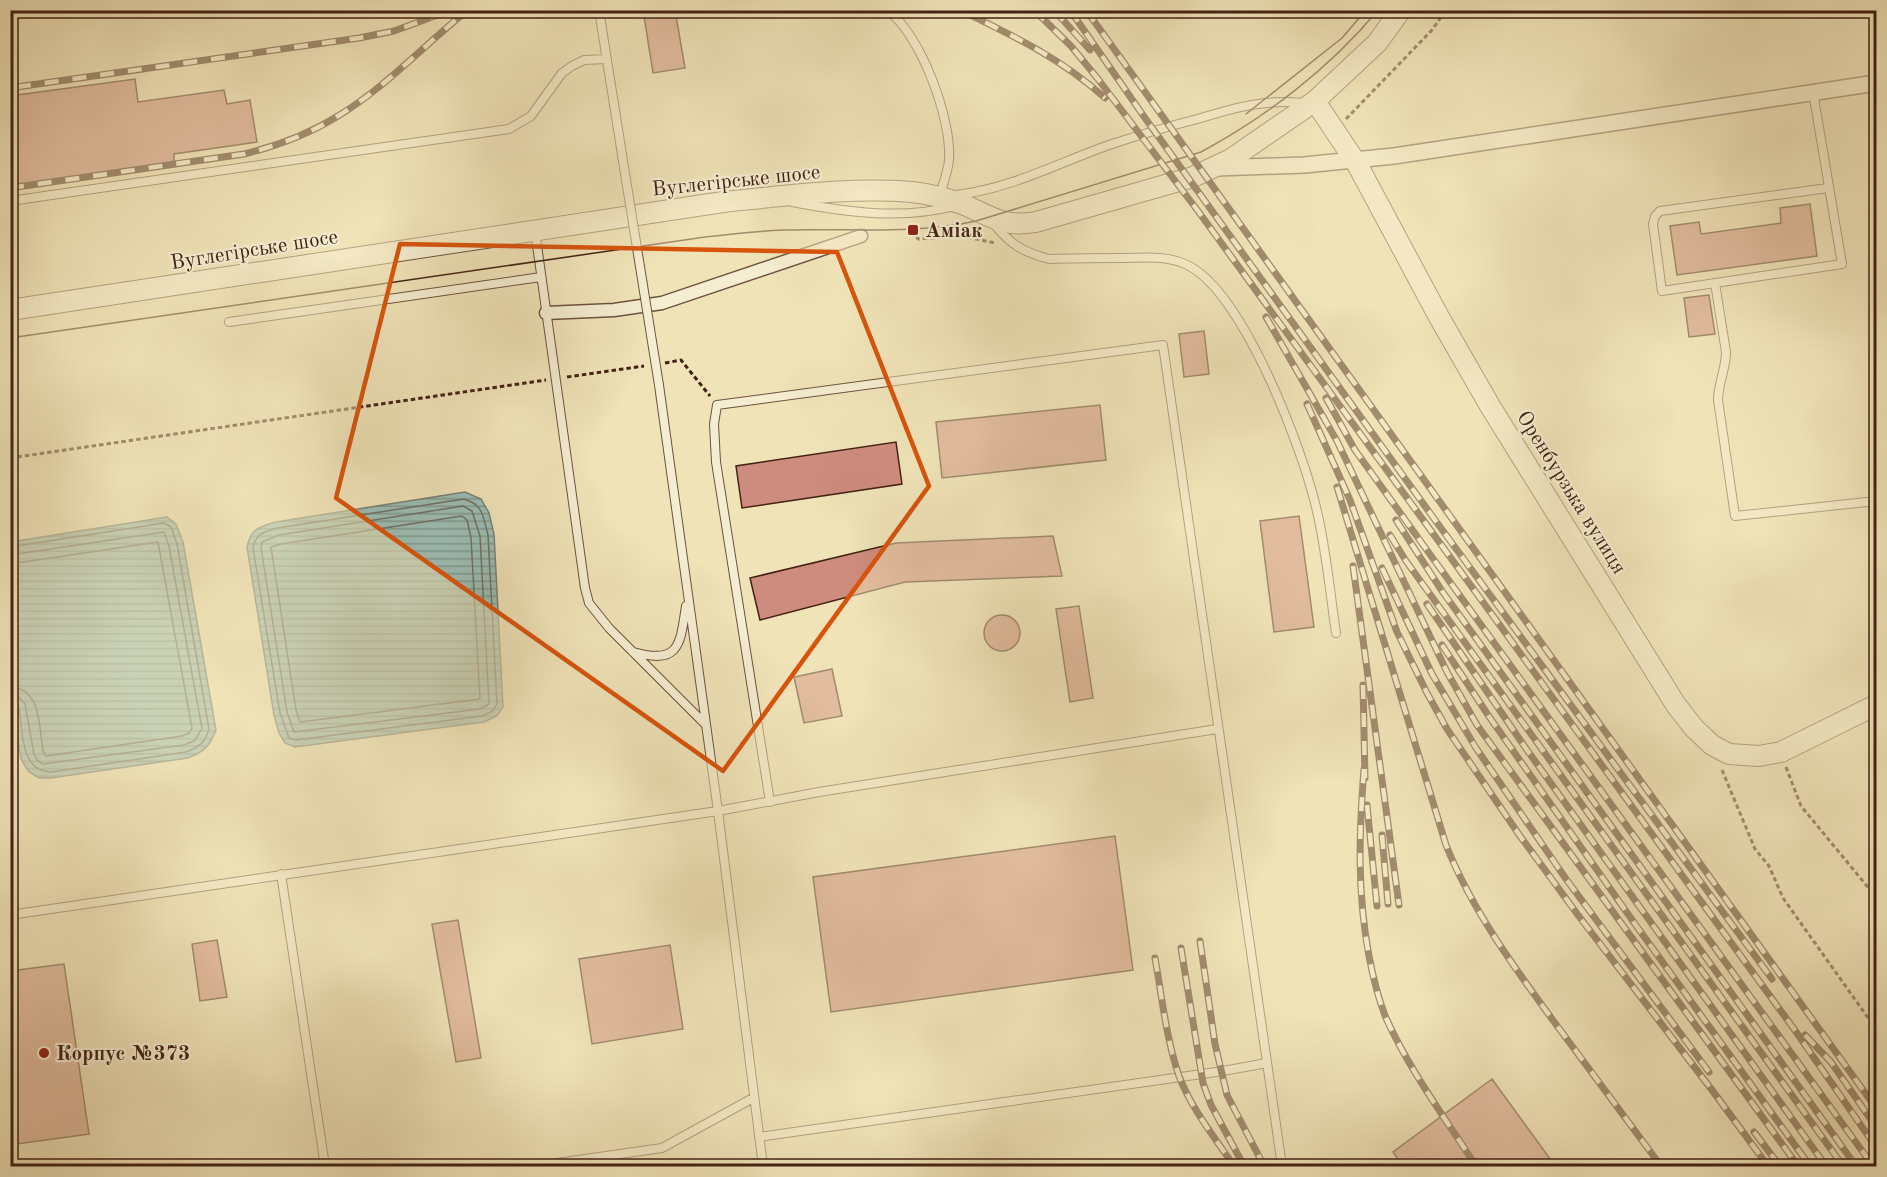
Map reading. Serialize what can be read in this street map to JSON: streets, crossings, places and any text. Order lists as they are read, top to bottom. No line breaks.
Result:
{"streets":{"street":["Вуглегірське шосе","Оренбурзька вулиця"]},"crossings":[["Вуглегірське шосе","Оренбурзька вулиця"]],"places":{"transit":["Аміак"],"other":["Корпус №373"]}}
